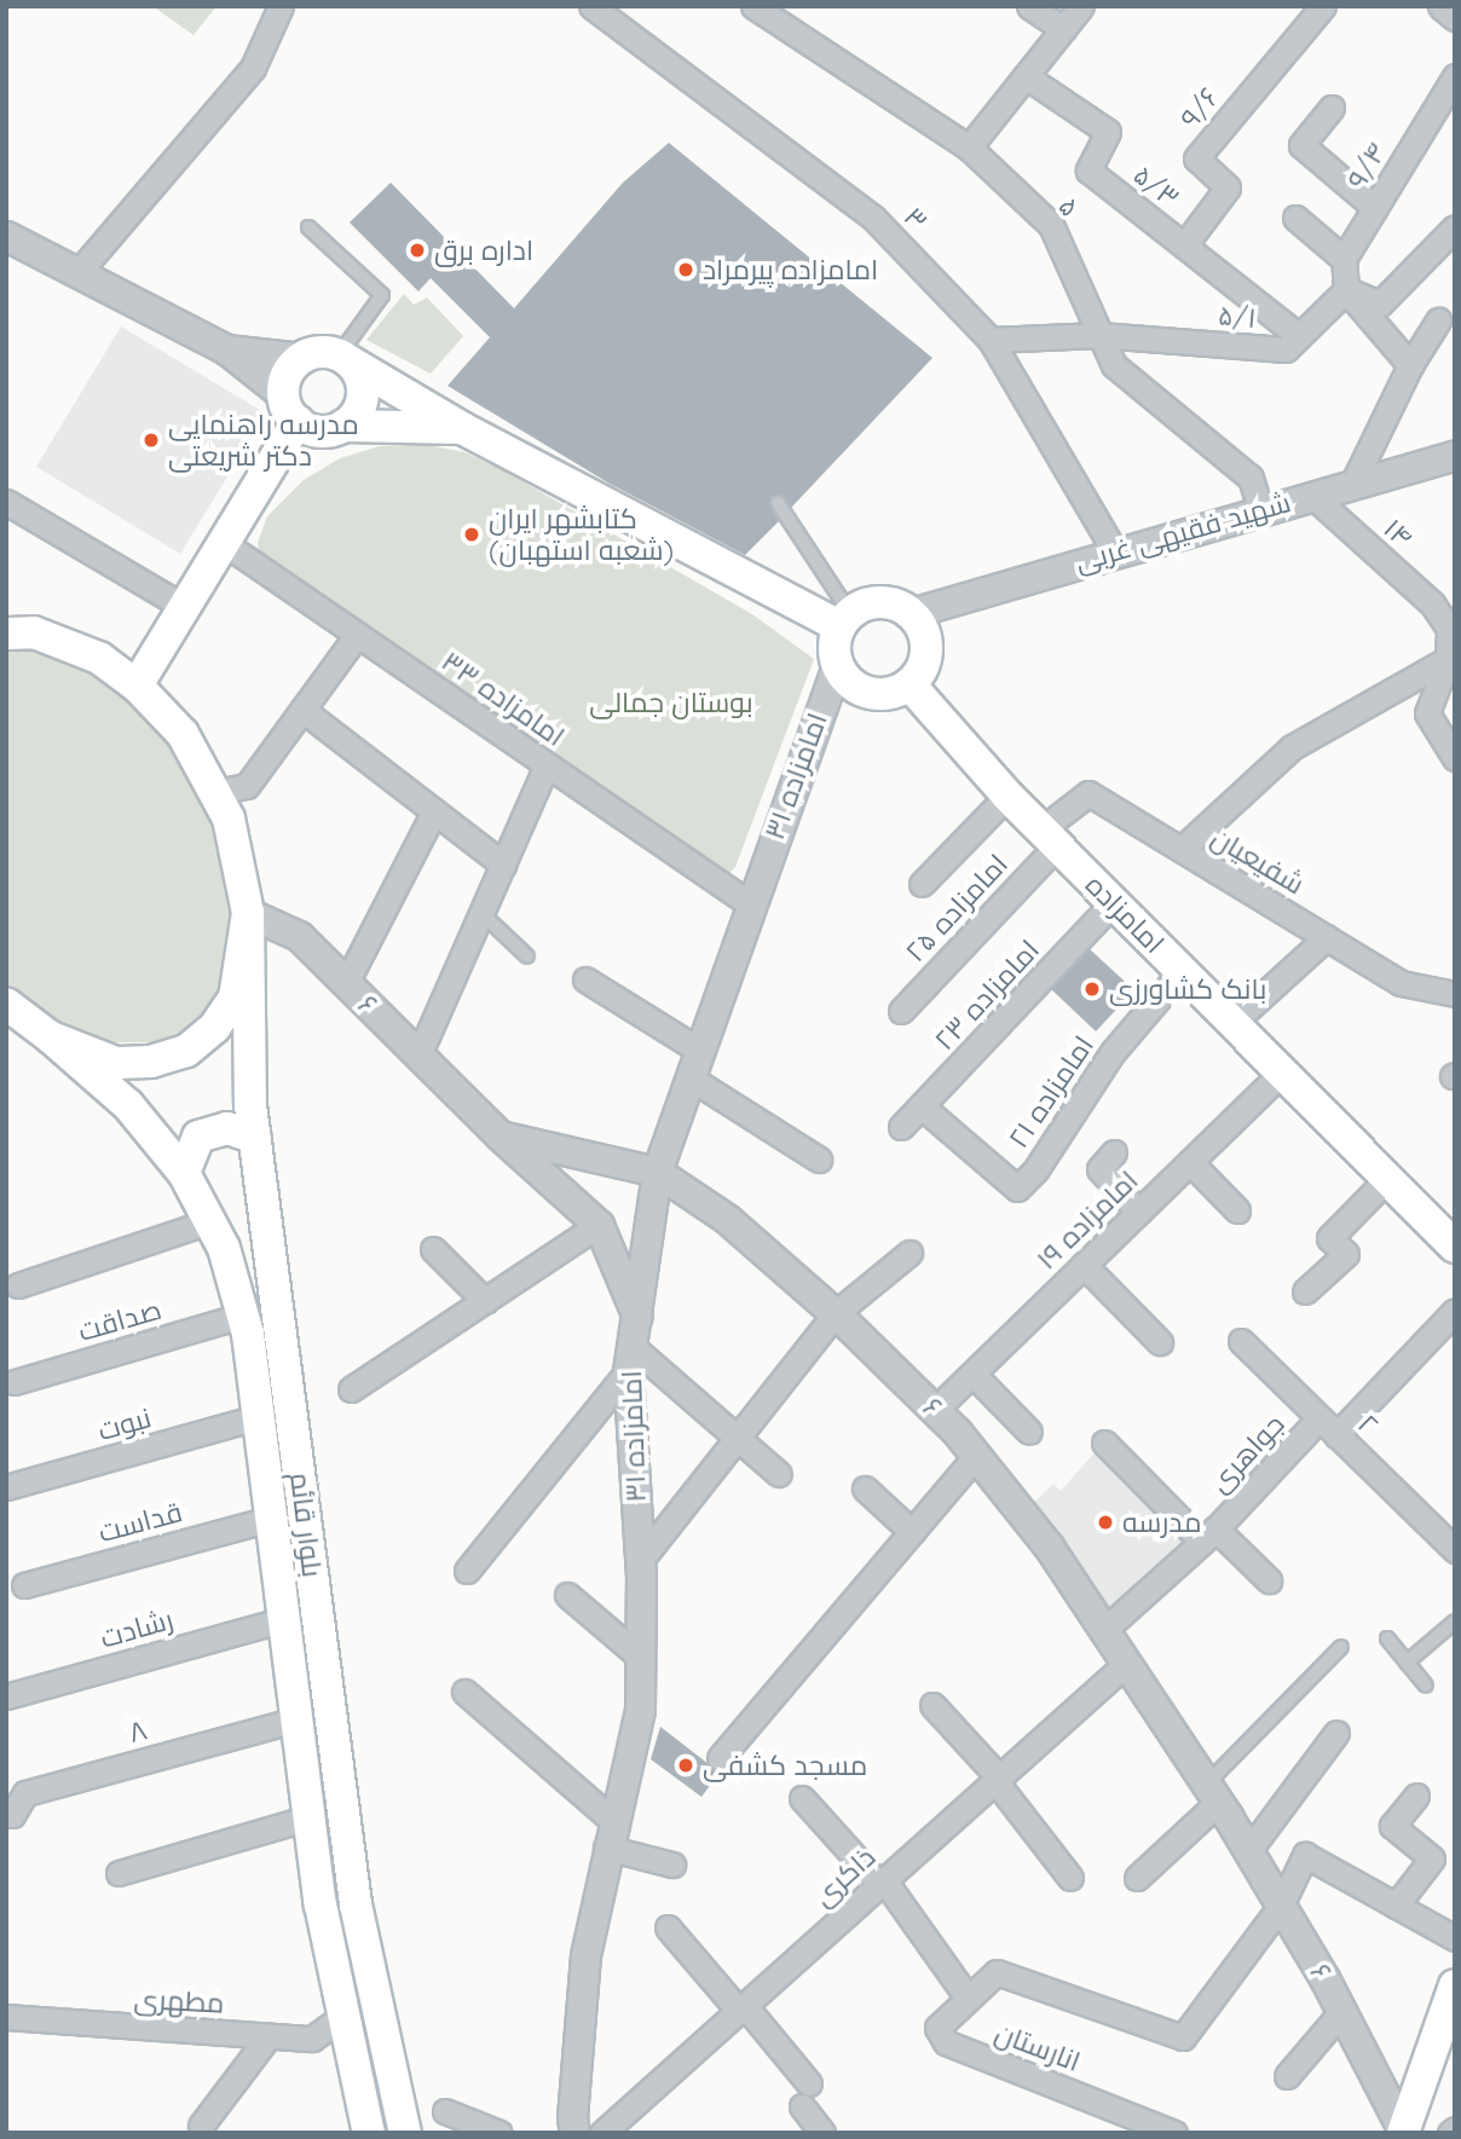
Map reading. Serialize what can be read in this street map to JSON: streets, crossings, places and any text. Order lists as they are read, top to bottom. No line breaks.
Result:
{"streets":{"main road":["امامزاده","بلوار قائم"],"street":["۹/۶","۹/۴","۵/۳","۵","۳","۵/۱","شهید فقیهی غربی","۱۴","امامزاده ۳۳","امامزاده ۳۱","شفیعیان","امامزاده ۲۵","امامزاده ۲۳","۶","امامزاده ۲۱","امامزاده ۱۹","صداقت","نبوت","۲","جواهری","قداست","رشادت","۸","ذاکری","مطهری","انارستان"]},"crossings":[["۹/۶","۵/۳"],["۵/۳","۵/۱"],["۵","۵/۱"],["۵","شهید فقیهی غربی"],["۳","۵/۱"],["۳","شهید فقیهی غربی"],["شهید فقیهی غربی","۱۴"],["شهید فقیهی غربی","امامزاده ۳۱"],["شهید فقیهی غربی","امامزاده"],["امامزاده ۳۳","امامزاده ۳۱"],["امامزاده ۳۱","امامزاده"],["امامزاده ۳۱","۶"],["شفیعیان","امامزاده ۲۵"],["شفیعیان","امامزاده"],["امامزاده ۲۵","امامزاده"],["امامزاده","امامزاده ۲۳"],["امامزاده","امامزاده ۲۱"],["امامزاده","امامزاده ۱۹"],["امامزاده ۲۳","امامزاده ۲۱"],["۶","امامزاده ۱۹"],["۶","جواهری"],["۶","بلوار قائم"],["۶","ذاکری"],["صداقت","بلوار قائم"],["نبوت","بلوار قائم"],["۲","جواهری"],["قداست","بلوار قائم"],["بلوار قائم","رشادت"],["بلوار قائم","۸"],["بلوار قائم","مطهری"]],"parks":["بوستان جمالی"],"places":["اداره برق","امامزاده پیرمراد","مدرسه راهنمایی دکتر شریعتی","کتابشهر ایران (شعبه استهبان)","بانک کشاورزی","مدرسه","مسجد کشفی"]}
